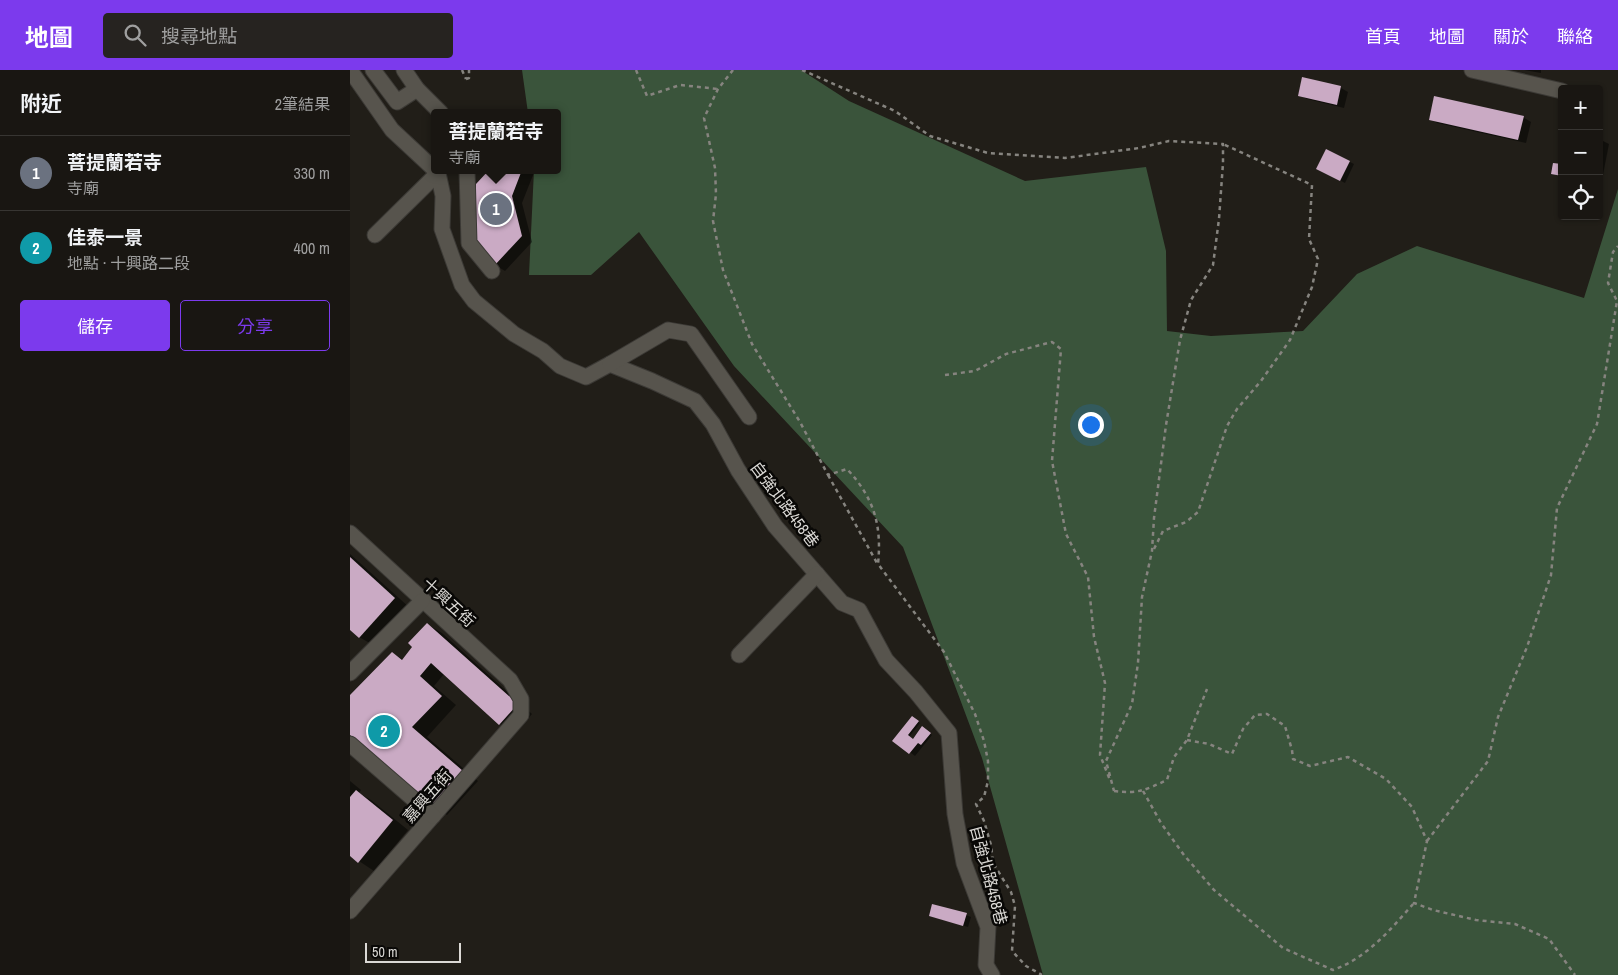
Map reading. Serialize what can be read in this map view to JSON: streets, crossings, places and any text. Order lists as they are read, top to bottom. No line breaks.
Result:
{"streets":{"street":["自強北路458巷","十興五街","嘉興五街"]},"crossings":[["十興五街","嘉興五街"]],"scale_bar":"50 m","page":{"header":"地圖","search":"搜尋地點","nav":["首頁","地圖","關於","聯絡"],"heading":["附近","2筆結果"],"map_buttons":["+","−"],"popup":["菩提蘭若寺","寺廟"],"list":[{"mark":"1","name":"菩提蘭若寺","note":"寺廟","value":"330 m"},{"mark":"2","name":"佳泰一景","note":"地點 · 十興路二段","value":"400 m"}],"pins":["1","2"],"buttons":["儲存","分享"],"scale":"50 m"}}
